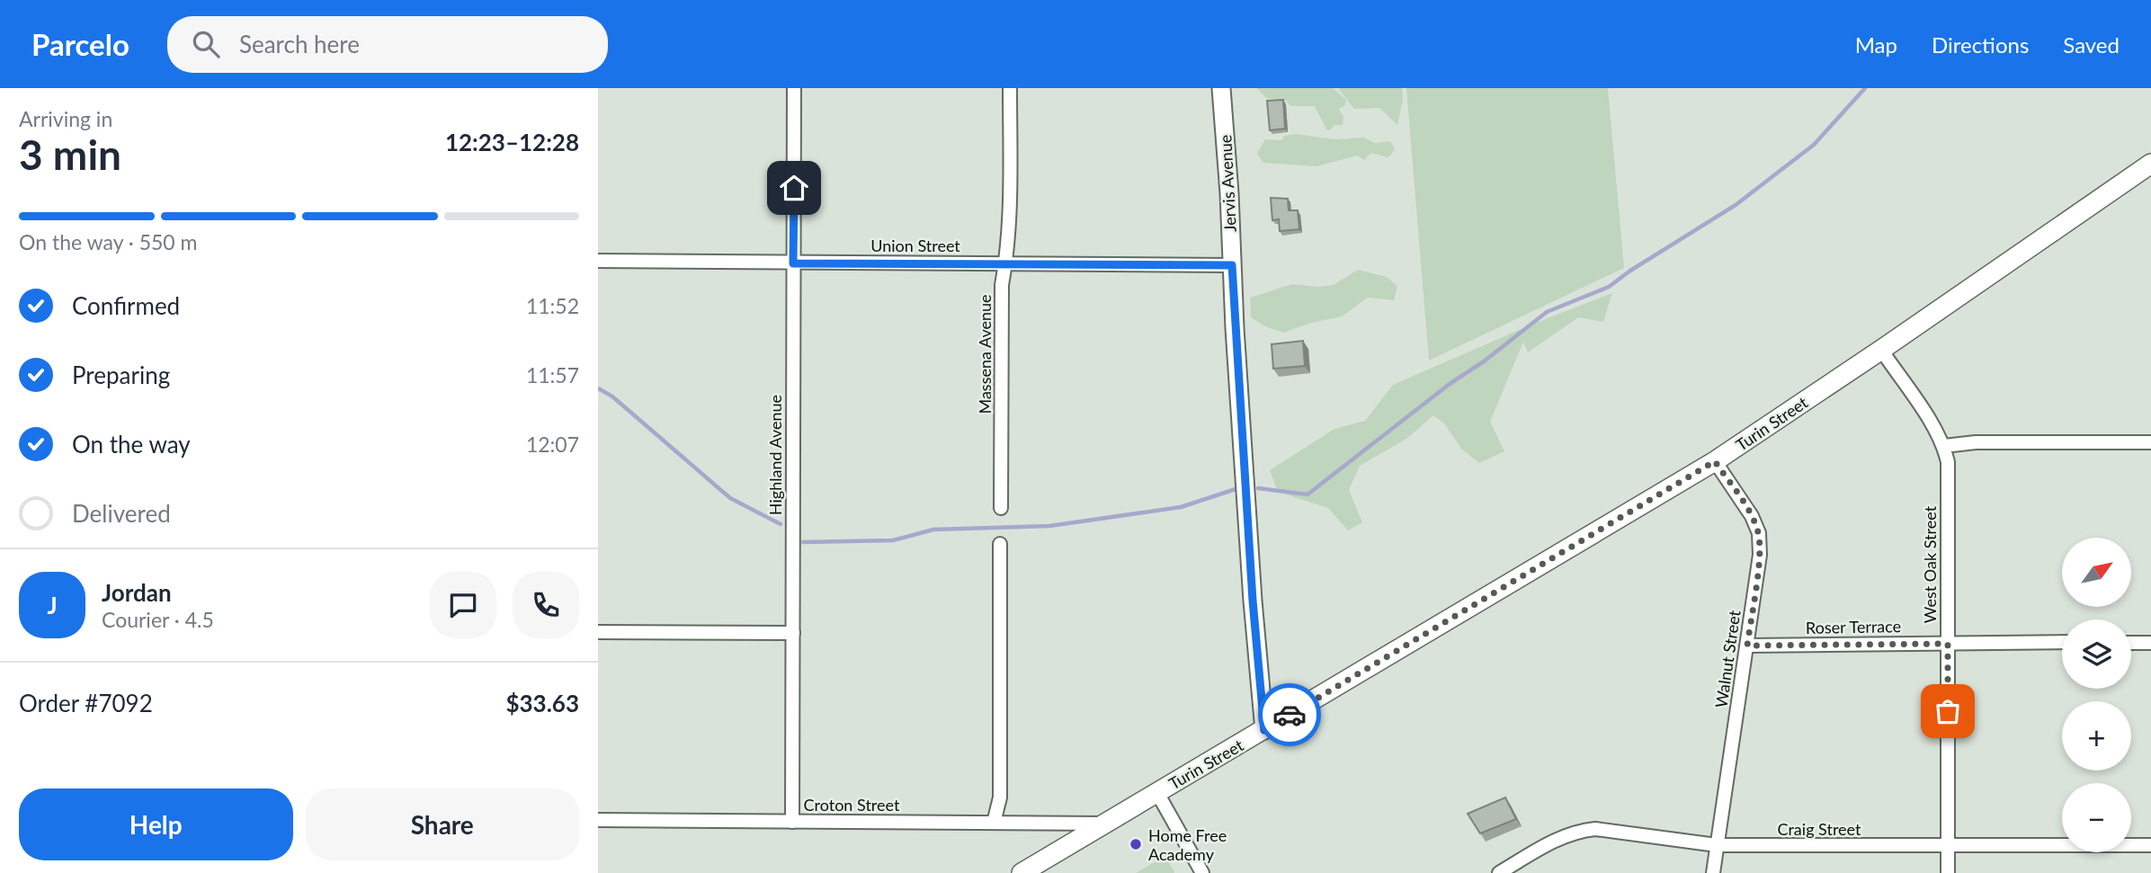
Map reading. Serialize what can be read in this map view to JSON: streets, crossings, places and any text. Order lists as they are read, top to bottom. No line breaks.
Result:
{"streets":{"main road":["Turin Street"],"street":["Jervis Avenue","Union Street","Massena Avenue","Highland Avenue","West Oak Street","Roser Terrace","Walnut Street","Croton Street","Craig Street"]},"crossings":[["Jervis Avenue","Union Street"],["Jervis Avenue","Turin Street"],["Union Street","Massena Avenue"],["Union Street","Highland Avenue"],["Turin Street","West Oak Street"],["Turin Street","Walnut Street"],["Turin Street","Croton Street"],["Highland Avenue","Croton Street"],["West Oak Street","Roser Terrace"],["West Oak Street","Craig Street"],["Roser Terrace","Walnut Street"],["Walnut Street","Craig Street"]],"places":["Home Free Academy"],"north":"top right","page":{"header":"Parcelo","search":"Search here","nav":["Map","Directions","Saved"],"heading":["3 min","Arriving in","12:23–12:28"],"panel":["Jordan","Courier · 4.5","Order #7092","$33.63"],"bar":"On the way · 550 m","list":[["Confirmed","11:52"],["Preparing","11:57"],["On the way","12:07"],"Delivered"],"map_buttons":["+","−"],"round":"J","buttons":["Help","Share"]}}
